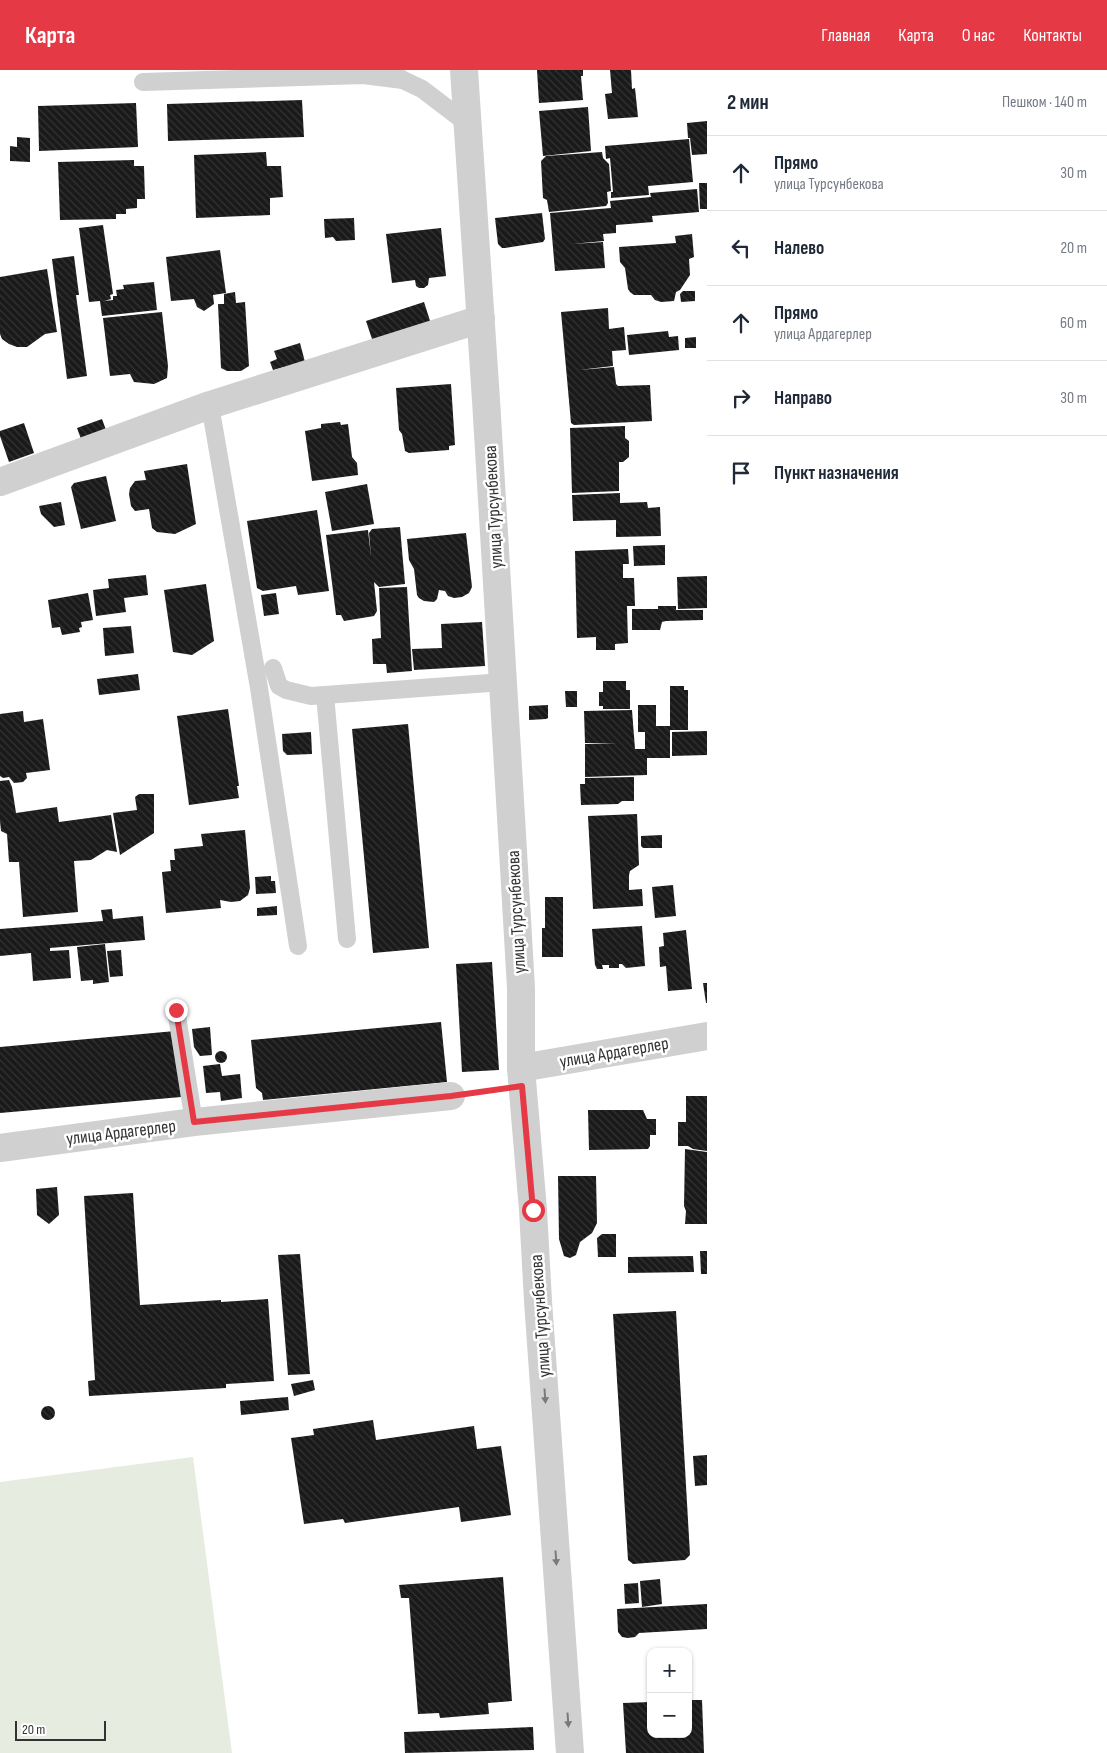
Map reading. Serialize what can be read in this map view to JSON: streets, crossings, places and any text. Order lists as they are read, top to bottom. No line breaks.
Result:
{"streets":{"street":["улица Турсунбекова","улица Ардагерлер"]},"crossings":[["улица Турсунбекова","улица Ардагерлер"]],"one_way":["улица Турсунбекова"],"scale_bar":"20 m","page":{"header":"Карта","nav":["Главная","Карта","О нас","Контакты"],"heading":["2 мин","Пешком · 140 m"],"list":[["Прямо","улица Турсунбекова","30 m"],["Налево","20 m"],["Прямо","улица Ардагерлер","60 m"],["Направо","30 m"],"Пункт назначения"],"map_buttons":["+","−"],"scale":"20 m"}}
